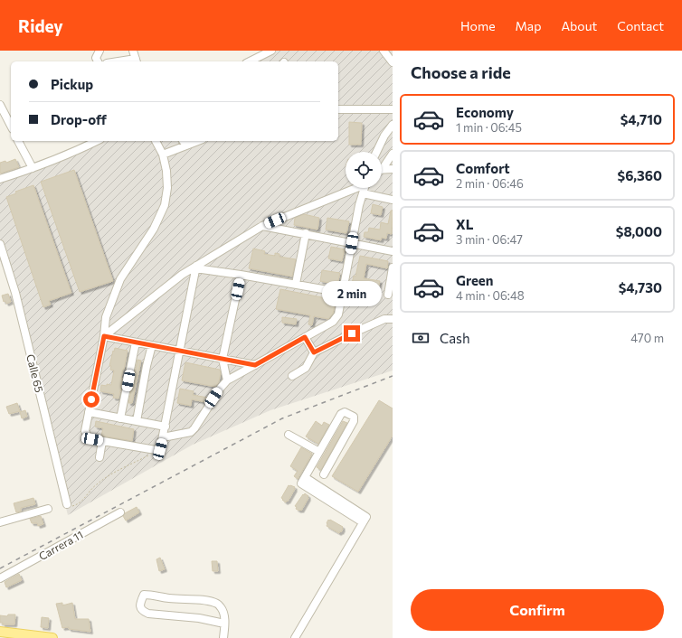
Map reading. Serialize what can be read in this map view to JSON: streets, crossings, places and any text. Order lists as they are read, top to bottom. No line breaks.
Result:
{"streets":{"street":["Calle 65","Carrera 11"]},"page":{"header":"Ridey","nav":["Home","Map","About","Contact"],"heading":"Choose a ride","banner":["Pickup","Drop-off"],"list":[{"name":"Economy","note":"1 min · 06:45","value":"$4,710"},{"name":"Comfort","note":"2 min · 06:46","value":"$6,360"},{"name":"XL","note":"3 min · 06:47","value":"$8,000"},{"name":"Green","note":"4 min · 06:48","value":"$4,730"}],"bubble":"2 min","pay":["Cash","470 m"],"buttons":"Confirm"}}
